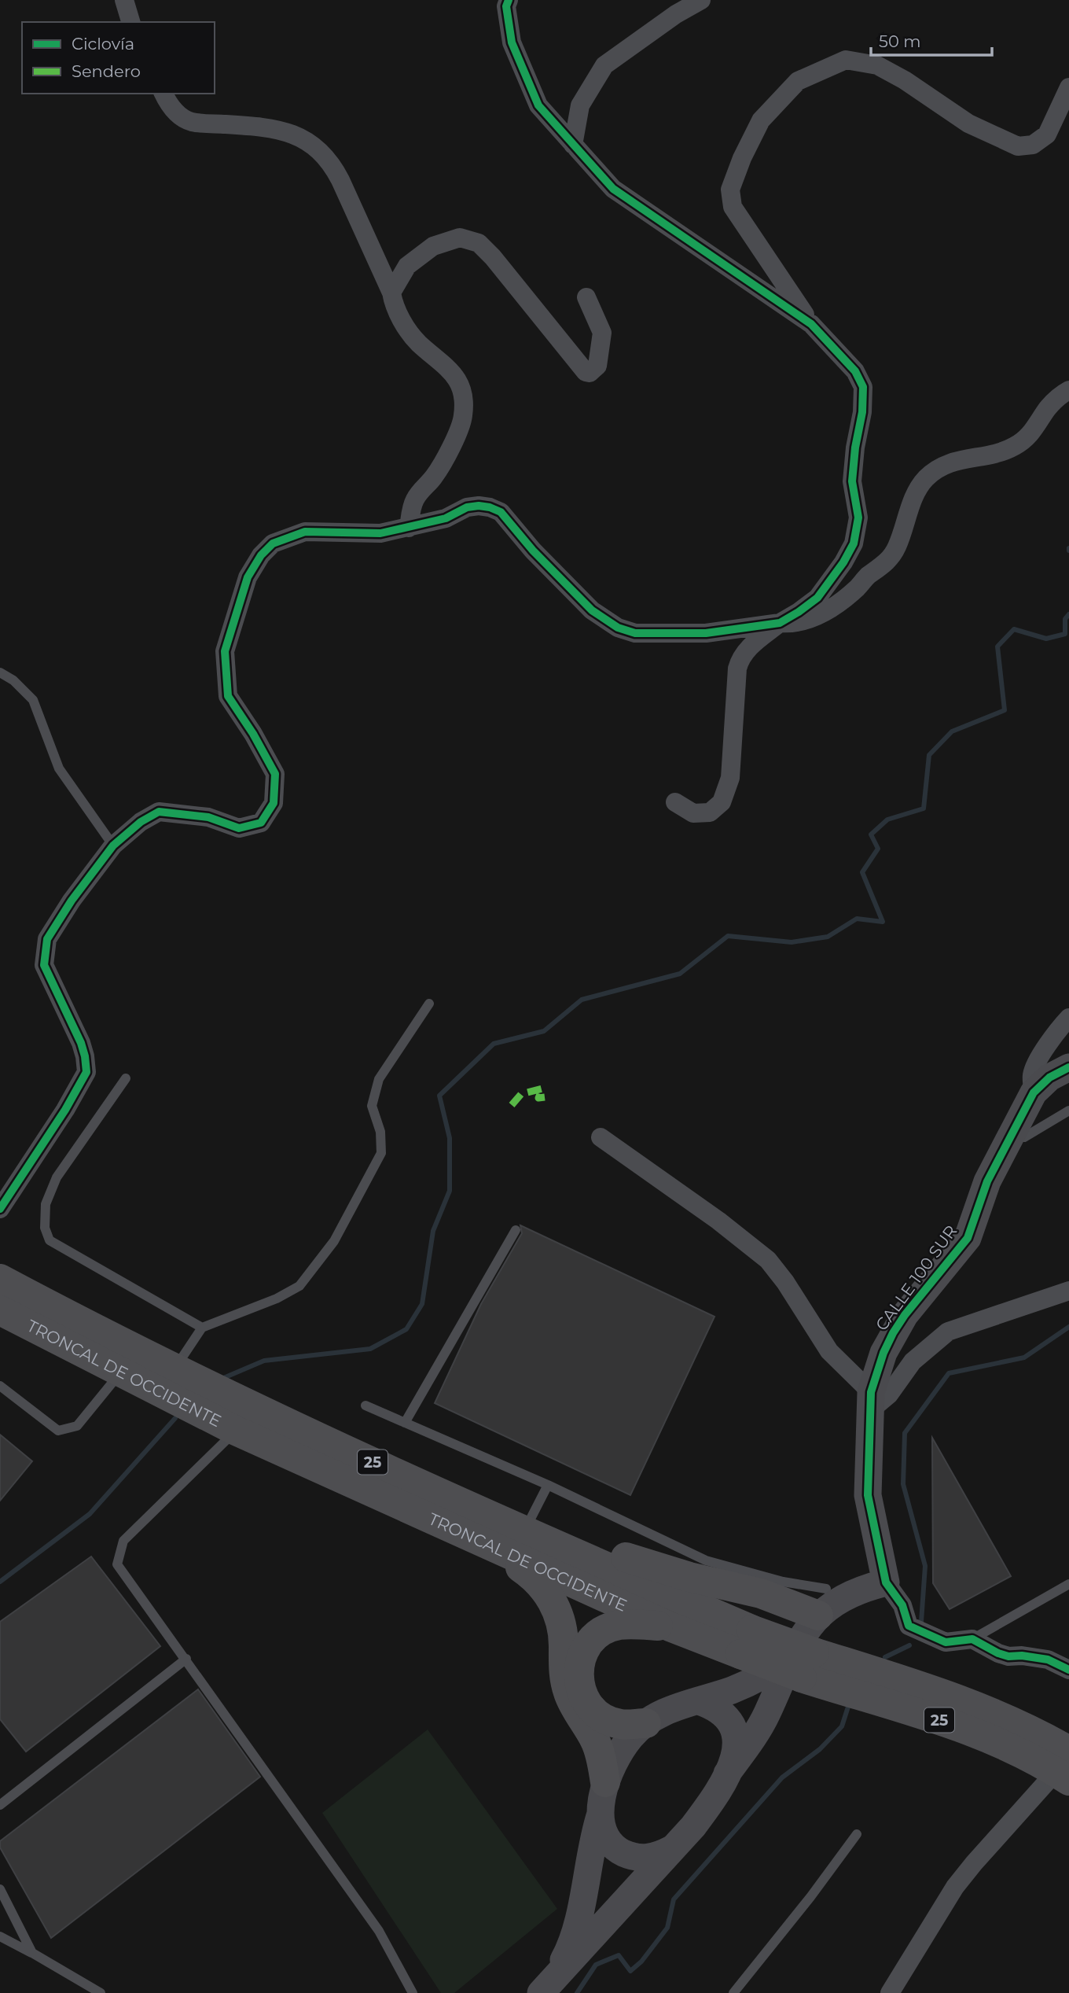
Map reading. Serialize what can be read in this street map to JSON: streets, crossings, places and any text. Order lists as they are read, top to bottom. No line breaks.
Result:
{"streets":{"highway":["TRONCAL DE OCCIDENTE","25"],"street":["CALLE 100 SUR"]},"legend":["Ciclovía","Sendero"],"scale_bar":"50 m"}
